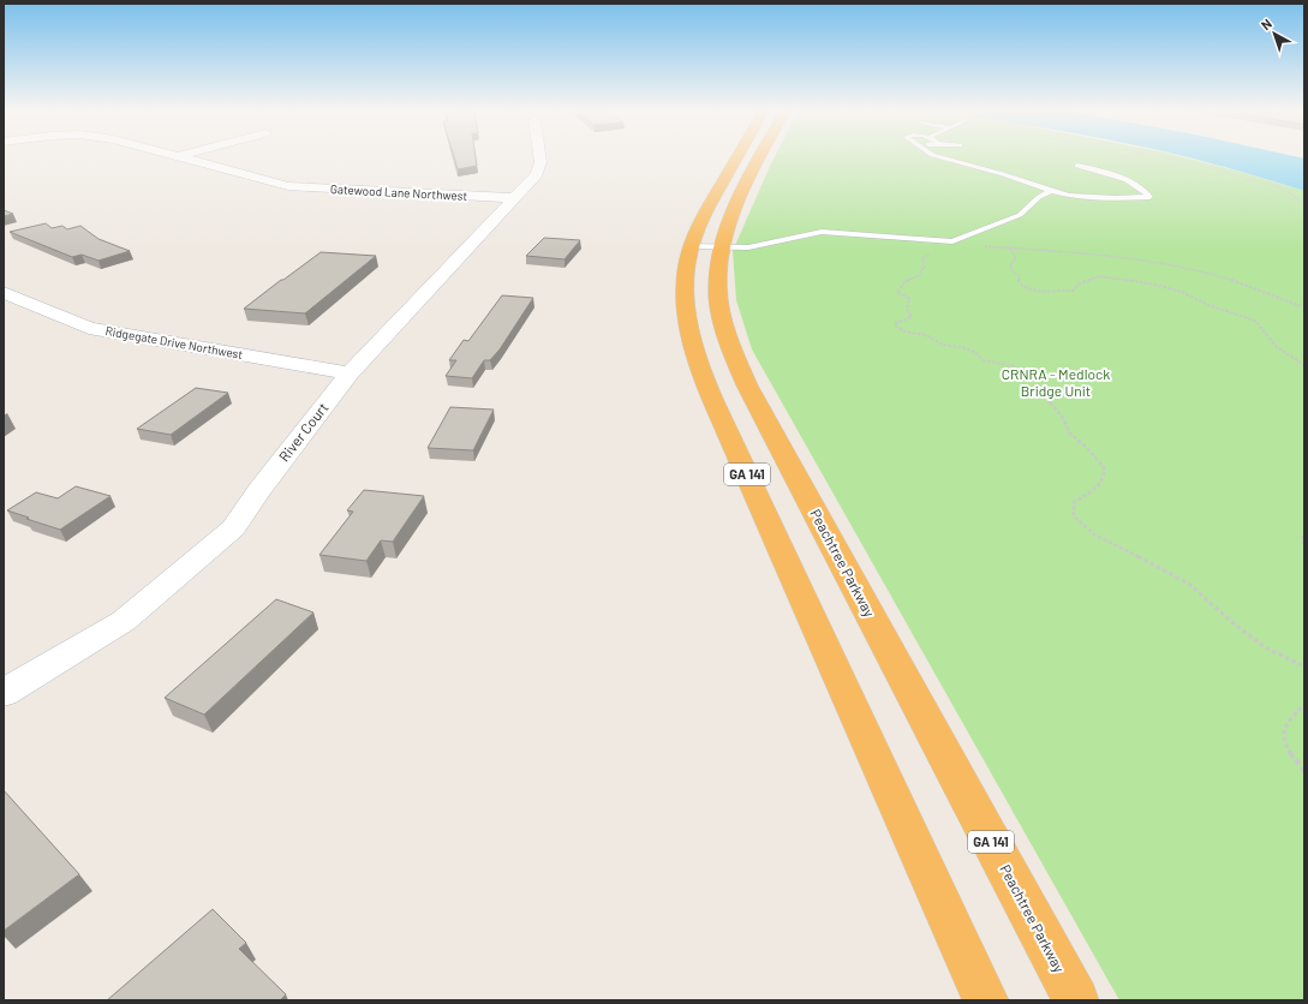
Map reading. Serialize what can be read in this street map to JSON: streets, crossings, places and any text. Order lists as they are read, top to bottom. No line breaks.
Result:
{"streets":{"highway":["GA 141","Peachtree Parkway"],"street":["Gatewood Lane Northwest","Ridgegate Drive Northwest","River Court"]},"crossings":[["Gatewood Lane Northwest","River Court"],["Ridgegate Drive Northwest","River Court"]],"parks":["CRNRA - Medlock Bridge Unit"],"north":"top left"}
